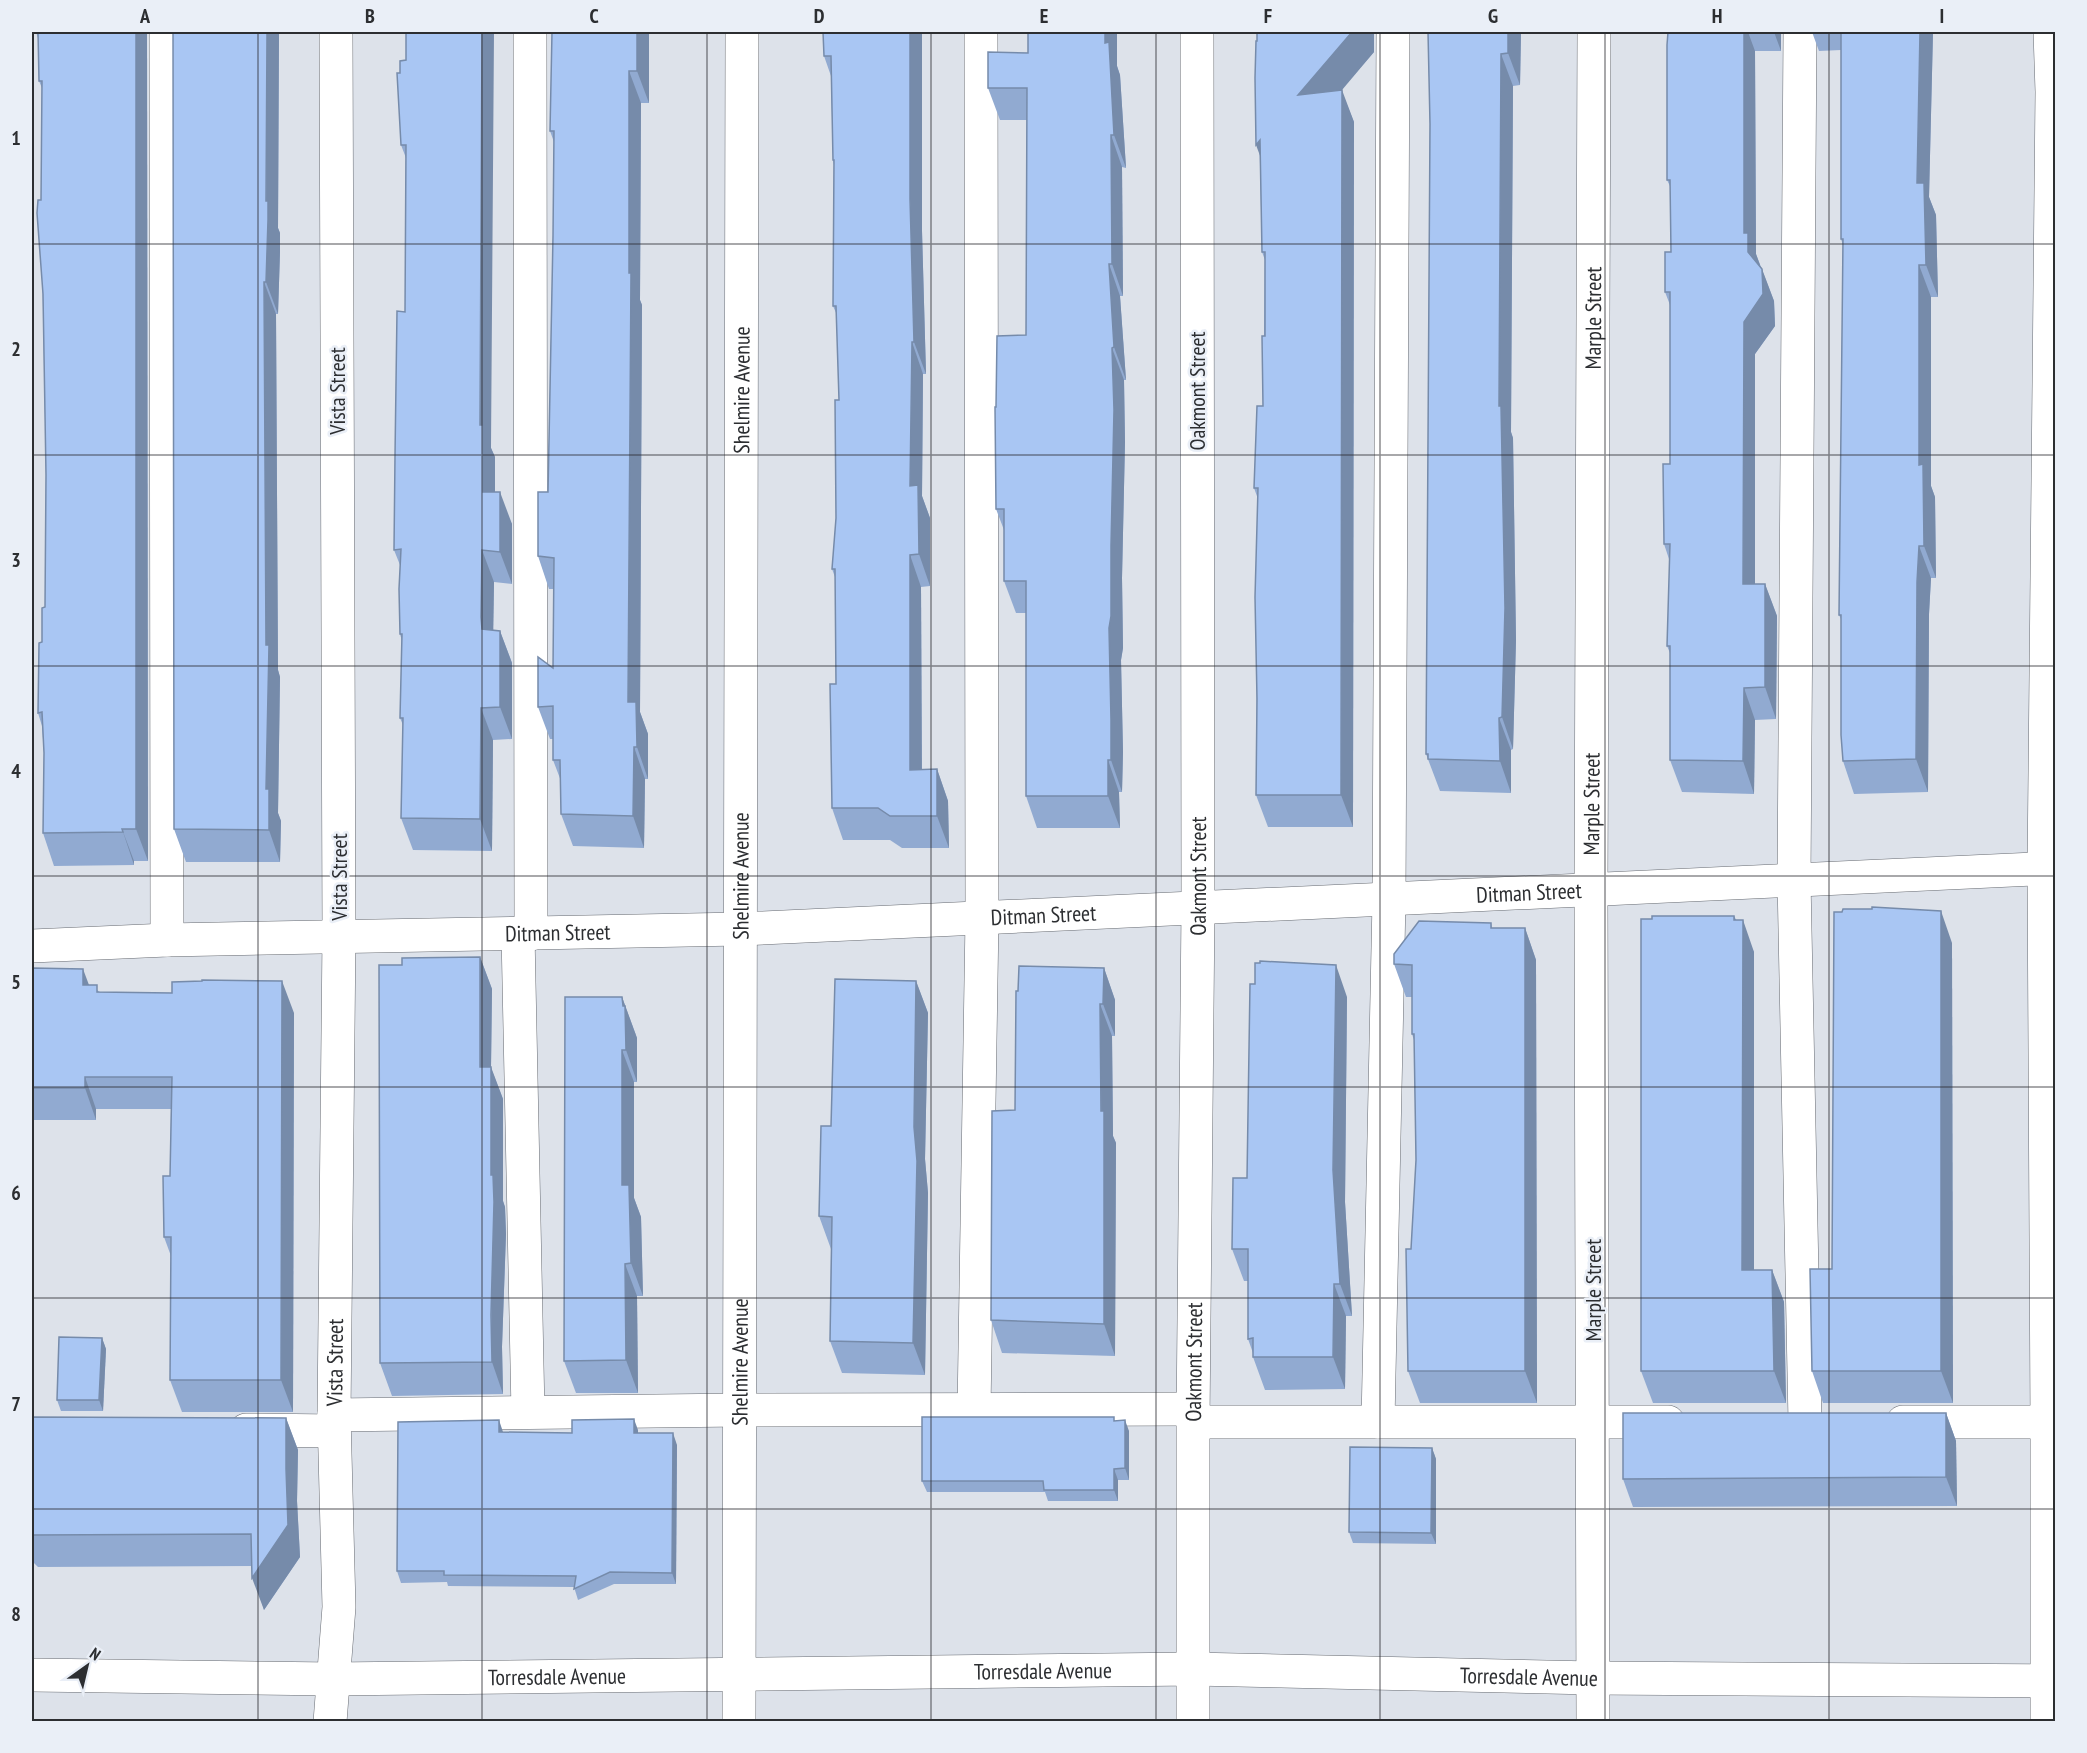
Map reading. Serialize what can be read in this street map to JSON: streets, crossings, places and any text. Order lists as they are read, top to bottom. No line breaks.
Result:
{"streets":{"street":["Marple Street","Vista Street","Shelmire Avenue","Oakmont Street","Ditman Street","Torresdale Avenue"]},"crossings":[["Marple Street","Ditman Street"],["Marple Street","Torresdale Avenue"],["Vista Street","Ditman Street"],["Vista Street","Torresdale Avenue"],["Shelmire Avenue","Ditman Street"],["Shelmire Avenue","Torresdale Avenue"],["Oakmont Street","Ditman Street"],["Oakmont Street","Torresdale Avenue"]],"north":"top right","grid":{"columns":["A","B","C","D","E","F","G","H","I"],"rows":["1","2","3","4","5","6","7","8"]}}
